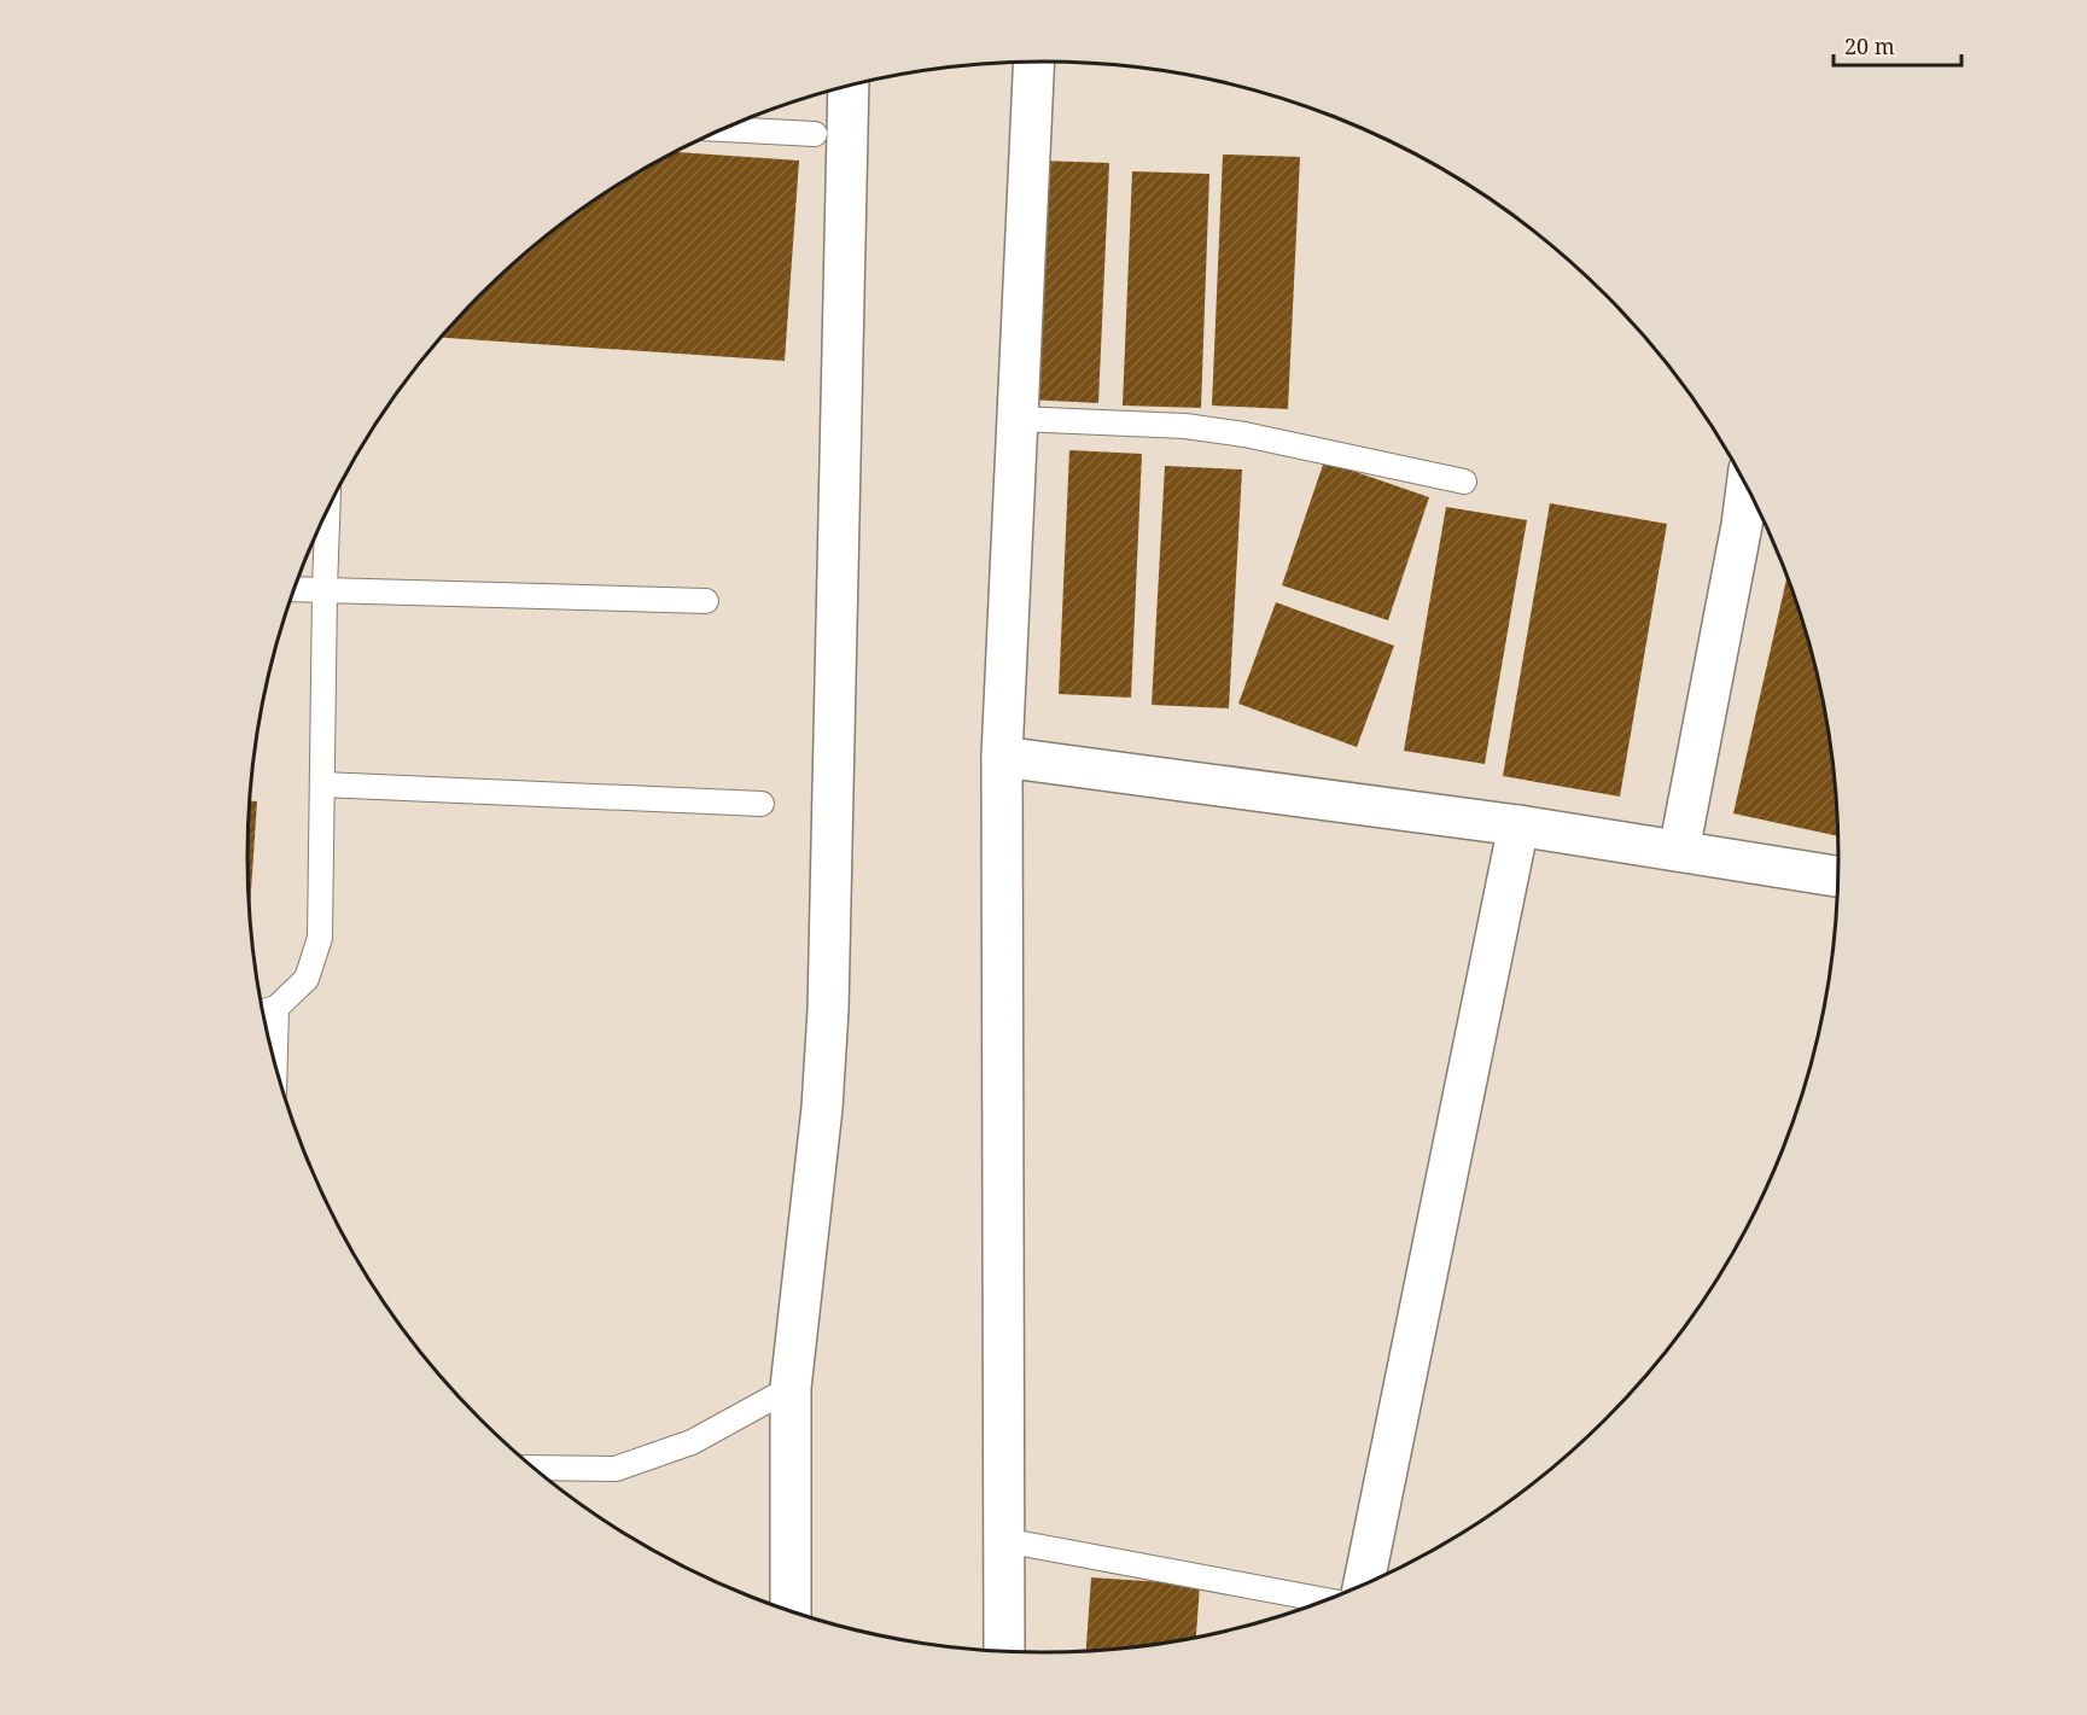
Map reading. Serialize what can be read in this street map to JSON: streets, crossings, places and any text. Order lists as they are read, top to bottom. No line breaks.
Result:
{"scale_bar":"20 m"}
